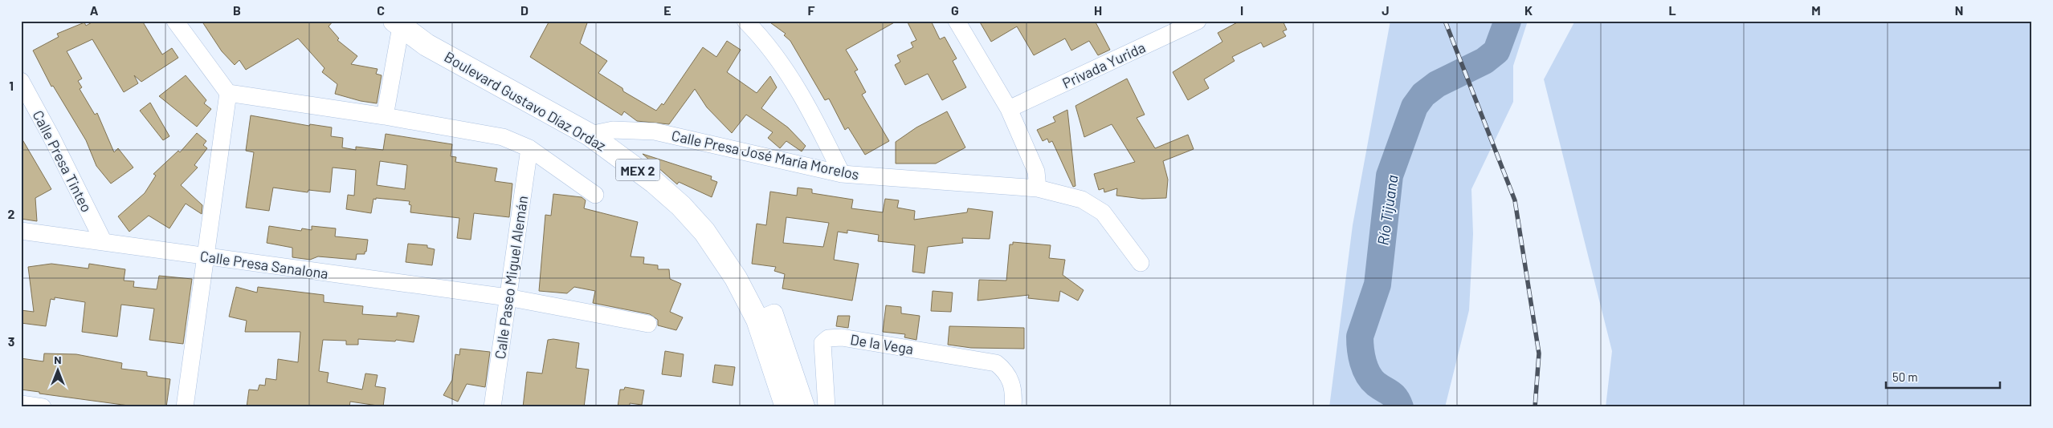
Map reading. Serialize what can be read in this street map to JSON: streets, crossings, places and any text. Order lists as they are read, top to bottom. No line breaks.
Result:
{"streets":{"main road":["Boulevard Gustavo Díaz Ordaz","MEX 2"],"street":["Privada Yurida","Calle Presa José María Morelos","Calle Presa Tinteo","Calle Presa Sanalona","Calle Paseo Miguel Alemán","De la Vega"]},"crossings":[["Boulevard Gustavo Díaz Ordaz","Calle Presa José María Morelos"],["Calle Presa Tinteo","Calle Presa Sanalona"],["Calle Presa Sanalona","Calle Paseo Miguel Alemán"]],"water":["Río Tijuana"],"scale_bar":"50 m","north":"top","grid":{"columns":["A","B","C","D","E","F","G","H","I","J","K","L","M","N"],"rows":["1","2","3"]}}
